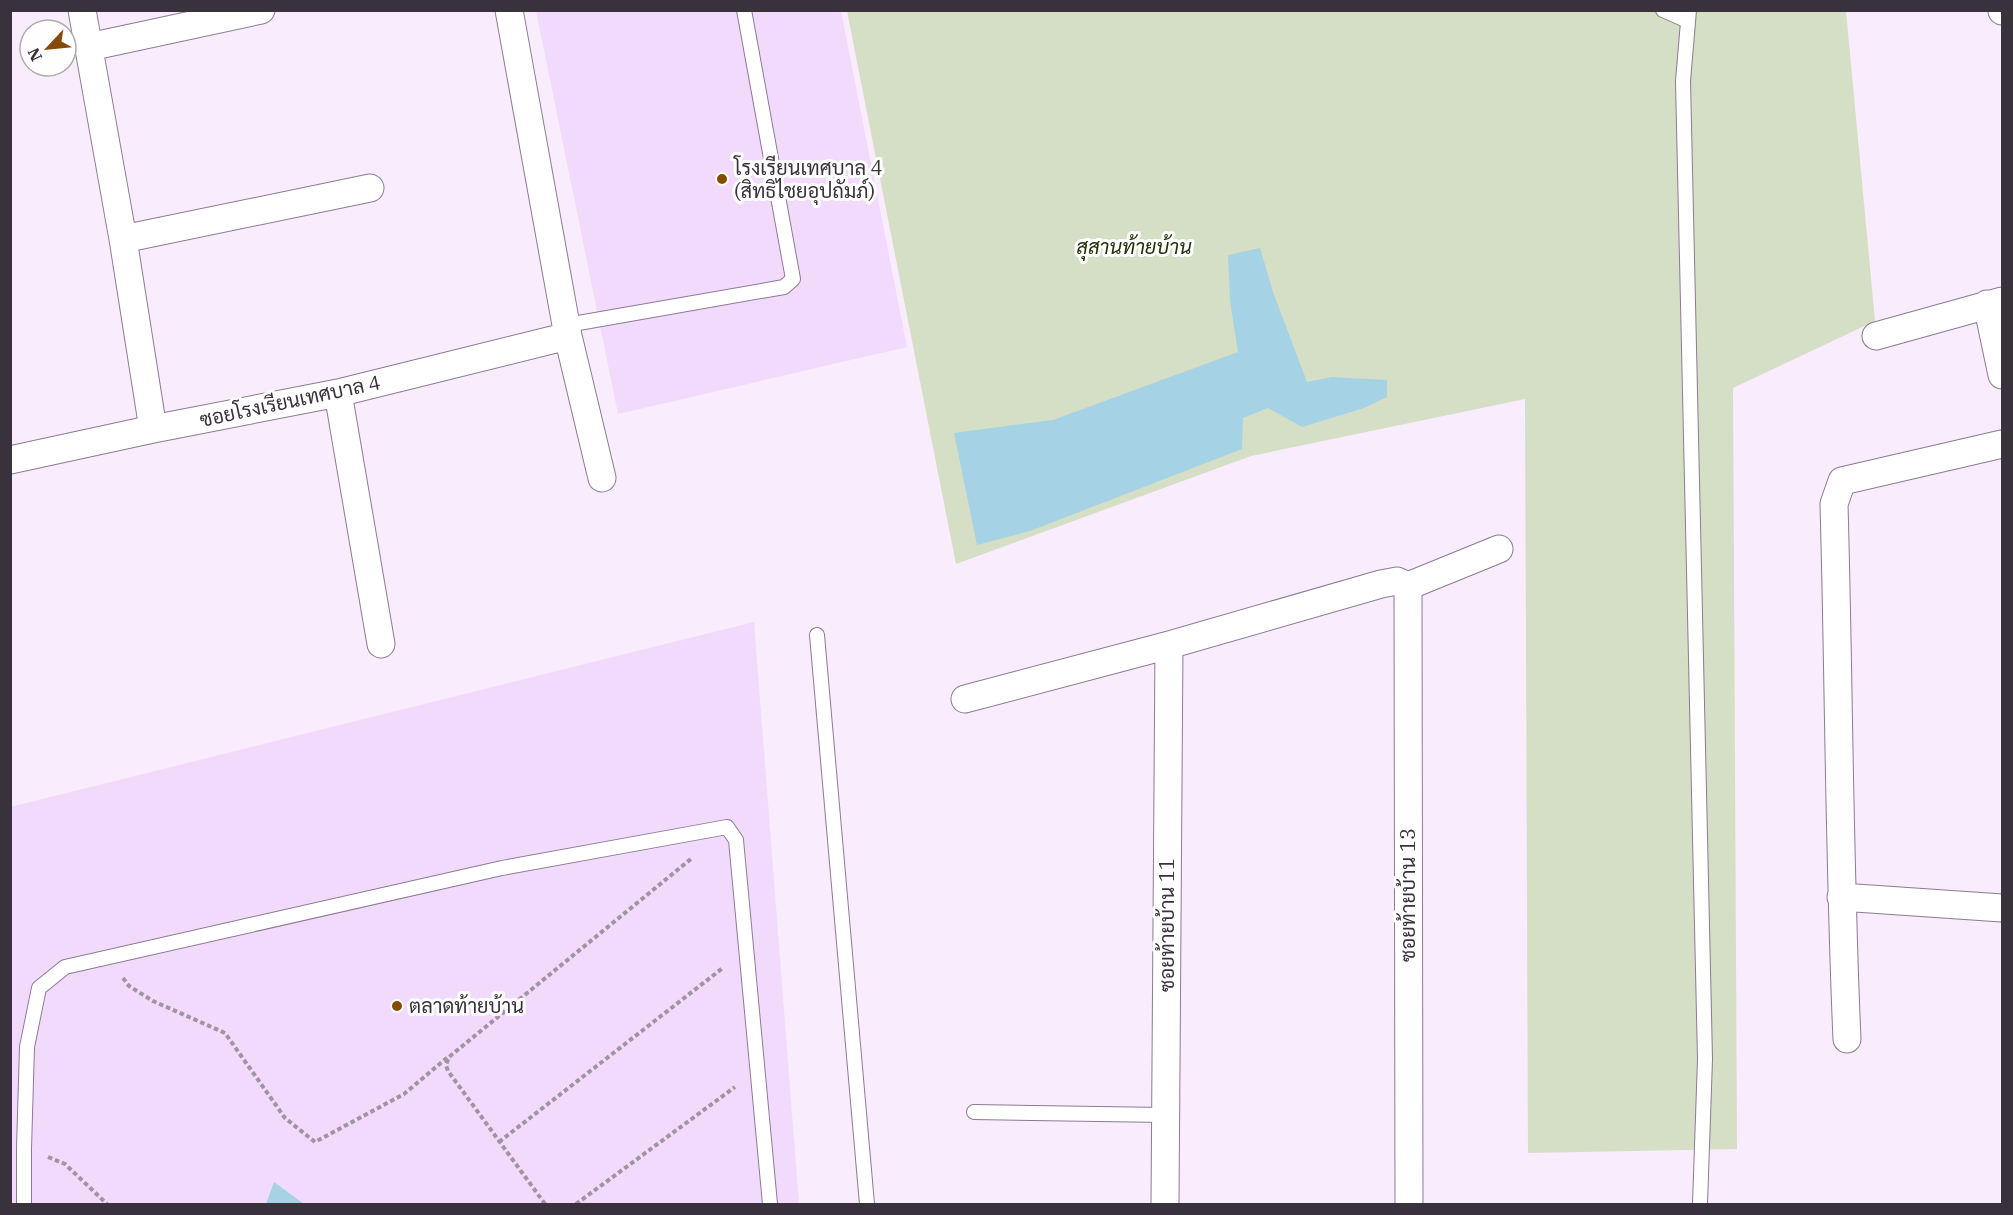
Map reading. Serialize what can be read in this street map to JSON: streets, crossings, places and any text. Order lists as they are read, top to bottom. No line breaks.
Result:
{"streets":{"street":["ซอยโรงเรียนเทศบาล 4","ซอยท้ายบ้าน 13","ซอยท้ายบ้าน 11"]},"parks":["สุสานท้ายบ้าน"],"places":["โรงเรียนเทศบาล 4 (สิทธิไชยอุปถัมภ์)","ตลาดท้ายบ้าน"],"north":"bottom left"}
